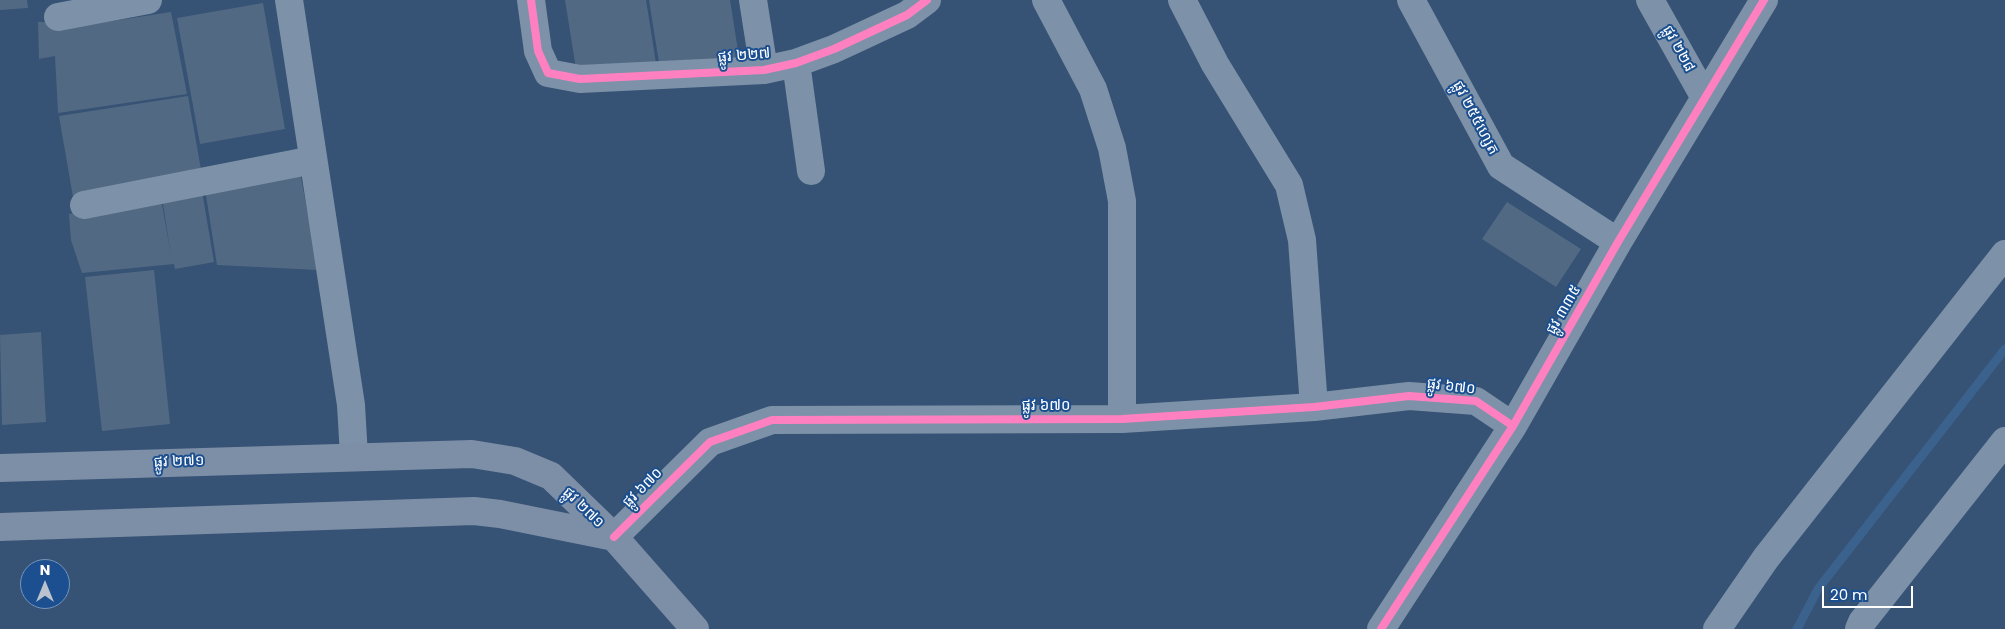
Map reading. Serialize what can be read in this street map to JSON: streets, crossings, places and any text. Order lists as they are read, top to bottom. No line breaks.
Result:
{"streets":{"main road":["ផ្លូវ ២៧១"],"street":["ផ្លូវ ២២៨","ផ្លូវ ២២៧","ផ្លូវ ២៥៥ហ្សេត","ផ្លូវ ៣៣៥","ផ្លូវ ៦៧០"]},"crossings":[["ផ្លូវ ២២៨","ផ្លូវ ៣៣៥"],["ផ្លូវ ២៥៥ហ្សេត","ផ្លូវ ៣៣៥"],["ផ្លូវ ៣៣៥","ផ្លូវ ៦៧០"],["ផ្លូវ ៦៧០","ផ្លូវ ២៧១"]],"scale_bar":"20 m","north":"top"}
